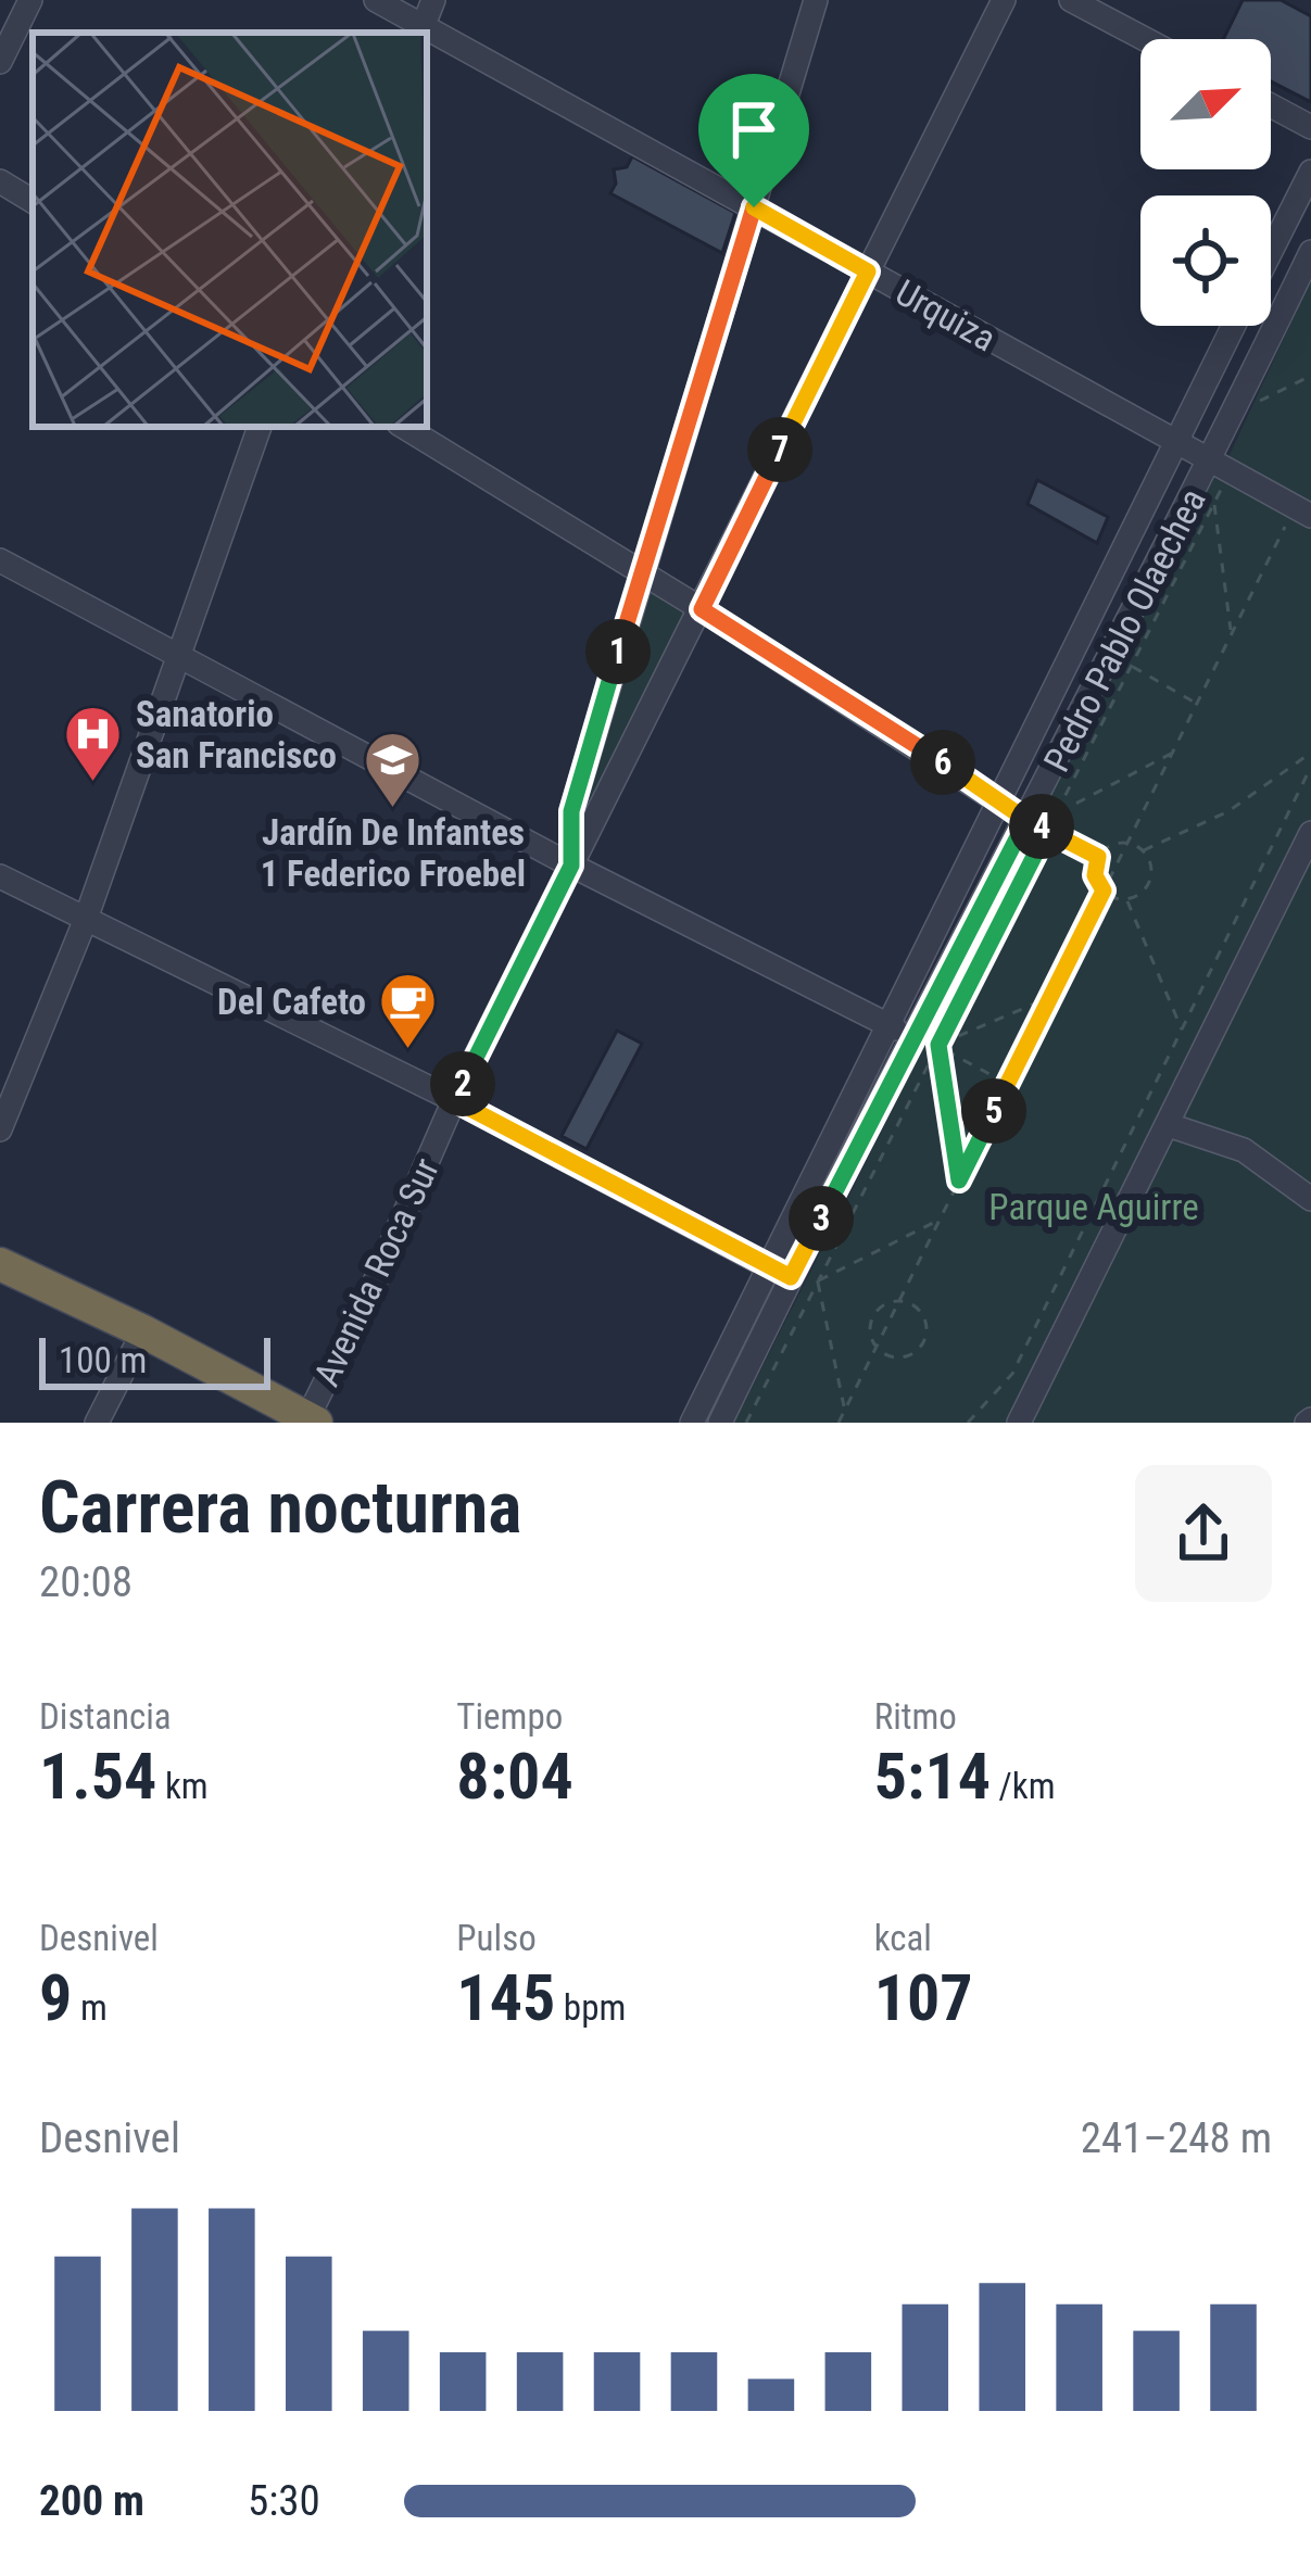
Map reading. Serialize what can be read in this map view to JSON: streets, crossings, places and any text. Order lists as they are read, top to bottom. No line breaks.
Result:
{"streets":{"street":["Urquiza","Pedro Pablo Olaechea","Avenida Roca Sur"]},"crossings":[["Urquiza","Pedro Pablo Olaechea"],["Urquiza","Avenida Roca Sur"]],"parks":["Parque Aguirre"],"places":{"hospital":["Sanatorio San Francisco"],"school or university":["Jardín De Infantes 1 Federico Froebel"],"cafe":["Del Cafeto"]},"scale_bar":"100 m","north":"top right","page":{"pins":["7","1","6","4","2","5","3"],"scale":"100 m","heading":["Carrera nocturna","20:08"],"stats":[["Distancia","1.54 km"],["Tiempo","8:04"],["Ritmo","5:14 /km"],["Desnivel","9 m"],["Pulso","145 bpm"],["kcal","107"]],"chart":["Desnivel","241–248 m"],"list":[{"name":"200 m","note":"5:30"}]}}
